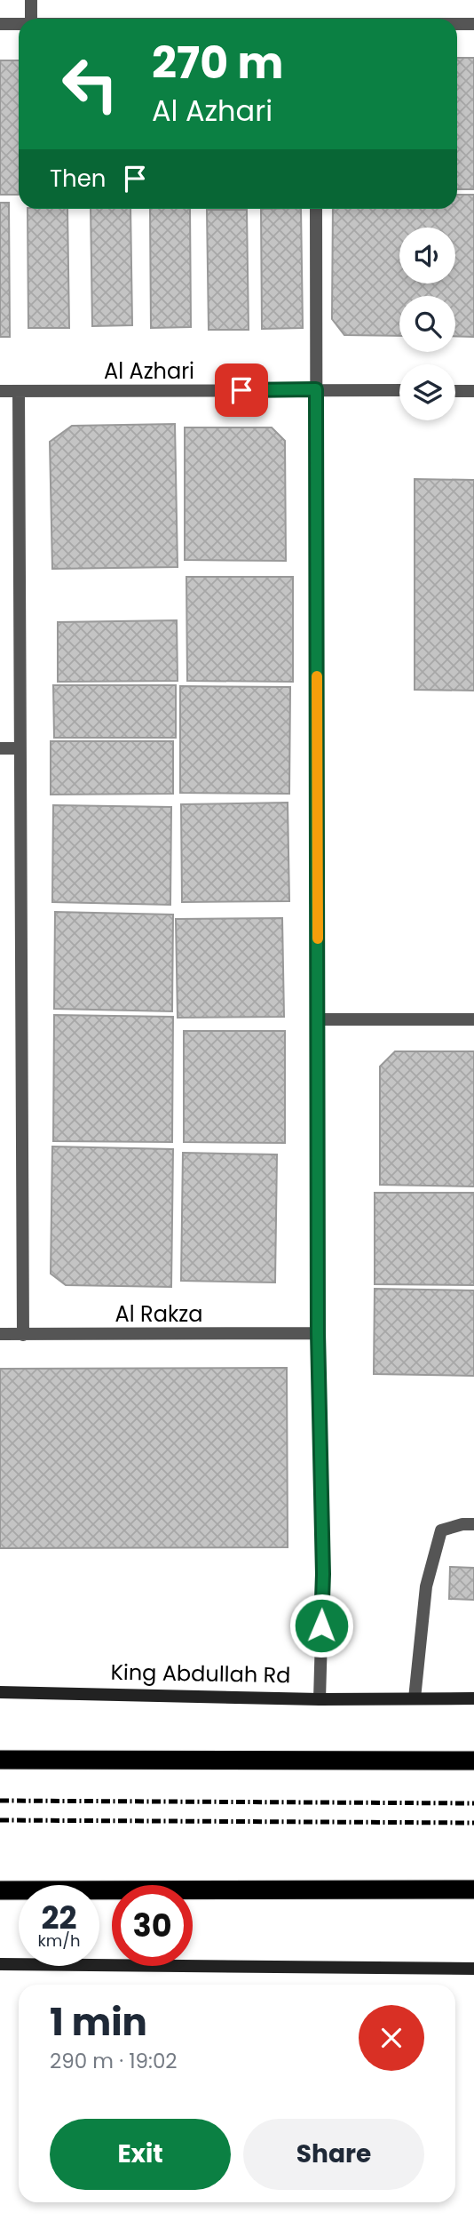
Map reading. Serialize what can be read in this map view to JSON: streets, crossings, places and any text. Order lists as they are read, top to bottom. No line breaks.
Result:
{"streets":{"main road":["King Abdullah Rd"],"street":["Al Azhari","Al Rakza"]},"page":{"turn":["270 m","Al Azhari"],"then":"Then","speed":"22 km/h","limit":"30","heading":["1 min","290 m · 19:02"],"buttons":["Exit","Share"]}}
